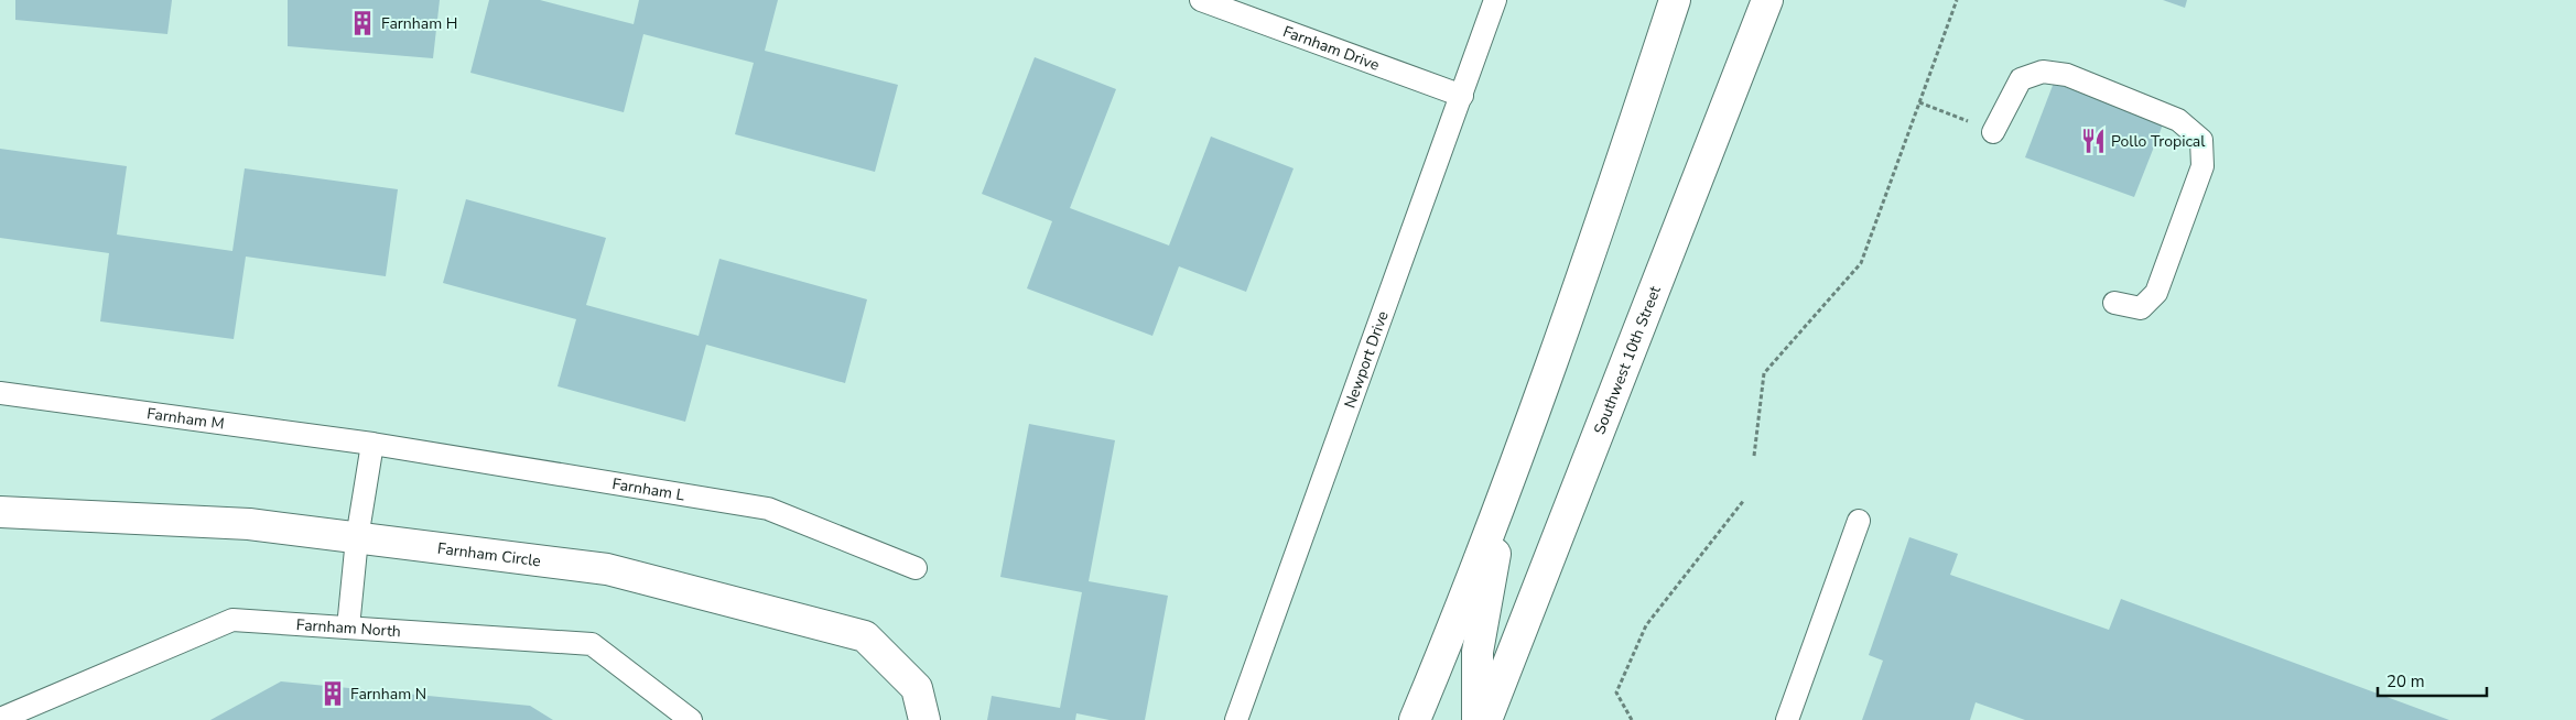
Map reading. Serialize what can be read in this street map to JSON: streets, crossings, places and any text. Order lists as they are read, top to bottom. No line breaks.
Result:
{"streets":{"main road":["Southwest 10th Street","Farnham Circle"],"lane":["Farnham Drive","Newport Drive","Farnham M","Farnham L","Farnham North"]},"crossings":[["Farnham Drive","Newport Drive"],["Farnham M","Farnham L"]],"places":{"building":["Farnham H","Farnham N"],"restaurant":["Pollo Tropical"]},"scale_bar":"20 m"}
